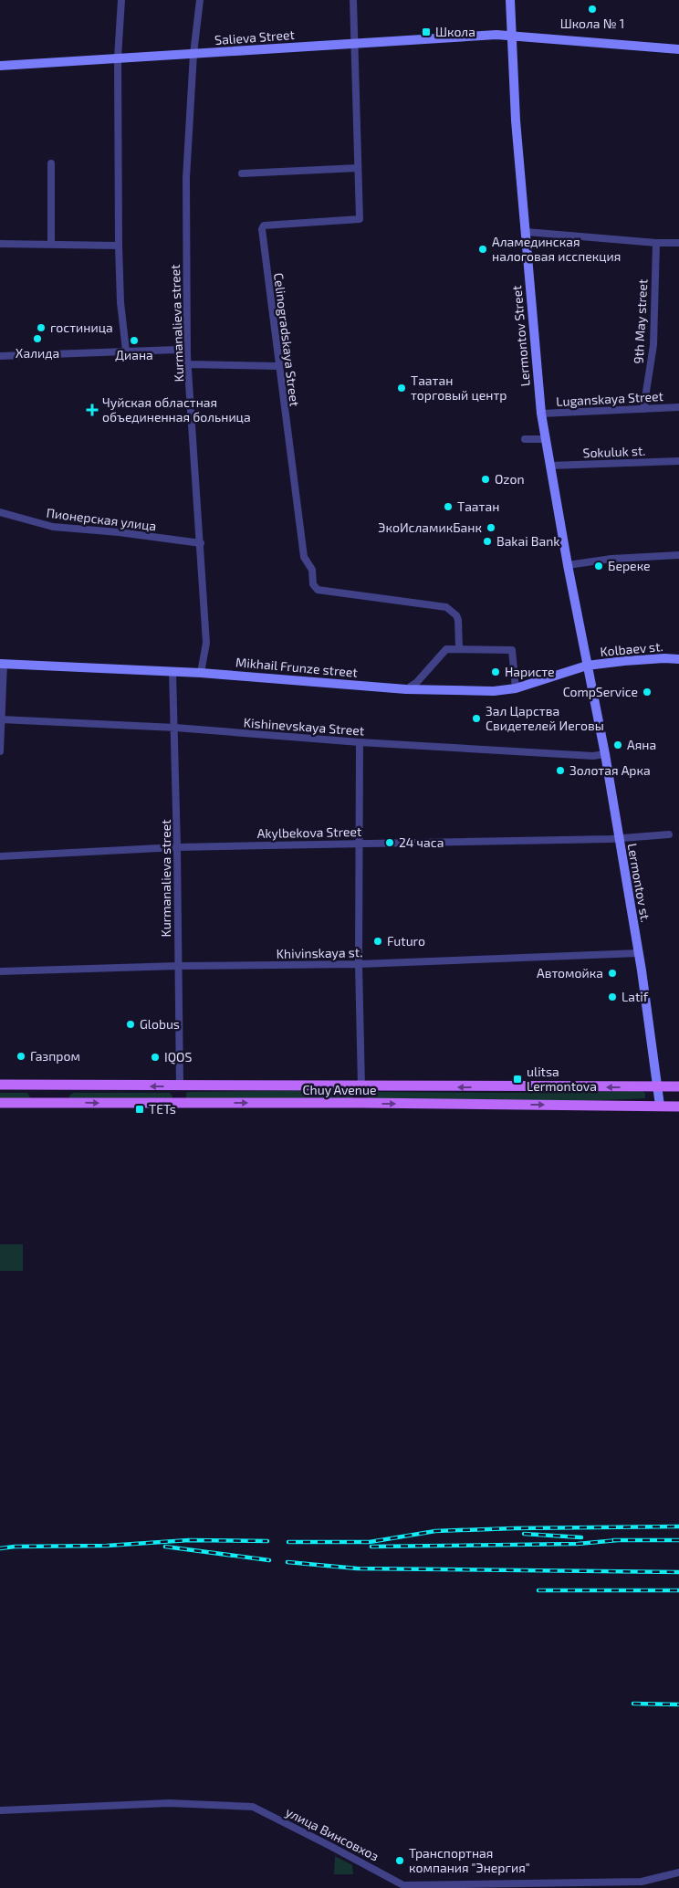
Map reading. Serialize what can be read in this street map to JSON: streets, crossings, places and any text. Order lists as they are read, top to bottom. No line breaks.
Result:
{"streets":{"main road":["Salieva Street","Lermontov Street","Kolbaev st.","Mikhail Frunze street","Lermontov st.","Chuy Avenue"],"street":["9th May street","Kurmanalieva street","Celinogradskaya Street","Luganskaya Street","Sokuluk st.","Пионерская улица","Kishinevskaya Street","Akylbekova Street","Khivinskaya st.","улица Винсовхоз"]},"crossings":[["Salieva Street","Kurmanalieva street"],["Salieva Street","Lermontov Street"],["Salieva Street","Celinogradskaya Street"],["9th May street","Luganskaya Street"],["Kurmanalieva street","Пионерская улица"],["Kurmanalieva street","Mikhail Frunze street"],["Kurmanalieva street","Kishinevskaya Street"],["Kurmanalieva street","Akylbekova Street"],["Kurmanalieva street","Khivinskaya st."],["Kurmanalieva street","Chuy Avenue"],["Lermontov Street","Luganskaya Street"],["Lermontov Street","Sokuluk st."],["Lermontov Street","Kolbaev st."],["Lermontov Street","Mikhail Frunze street"],["Lermontov Street","Lermontov st."],["Kolbaev st.","Mikhail Frunze street"],["Kolbaev st.","Lermontov st."],["Mikhail Frunze street","Lermontov st."],["Kishinevskaya Street","Lermontov st."],["Akylbekova Street","Lermontov st."],["Lermontov st.","Khivinskaya st."],["Lermontov st.","Chuy Avenue"]],"places":{"other":["Школа № 1","Аламединская налоговая исспекция","гостиница","Халида","Диана","Таатан торговый центр","Ozon","Таатан","ЭкоИсламикБанк","Bakai Bank","Береке","Наристе","CompService","Зал Царства Свидетелей Иеговы","Аяна","Золотая Арка","24 часа","Futuro","Автомойка","Latif","Globus","Газпром","IQOS","Транспортная компания \"Энергия\""],"transit":["Школа","ulitsa Lermontova","TETs"],"health":["Чуйская областная объединенная больница"]}}
